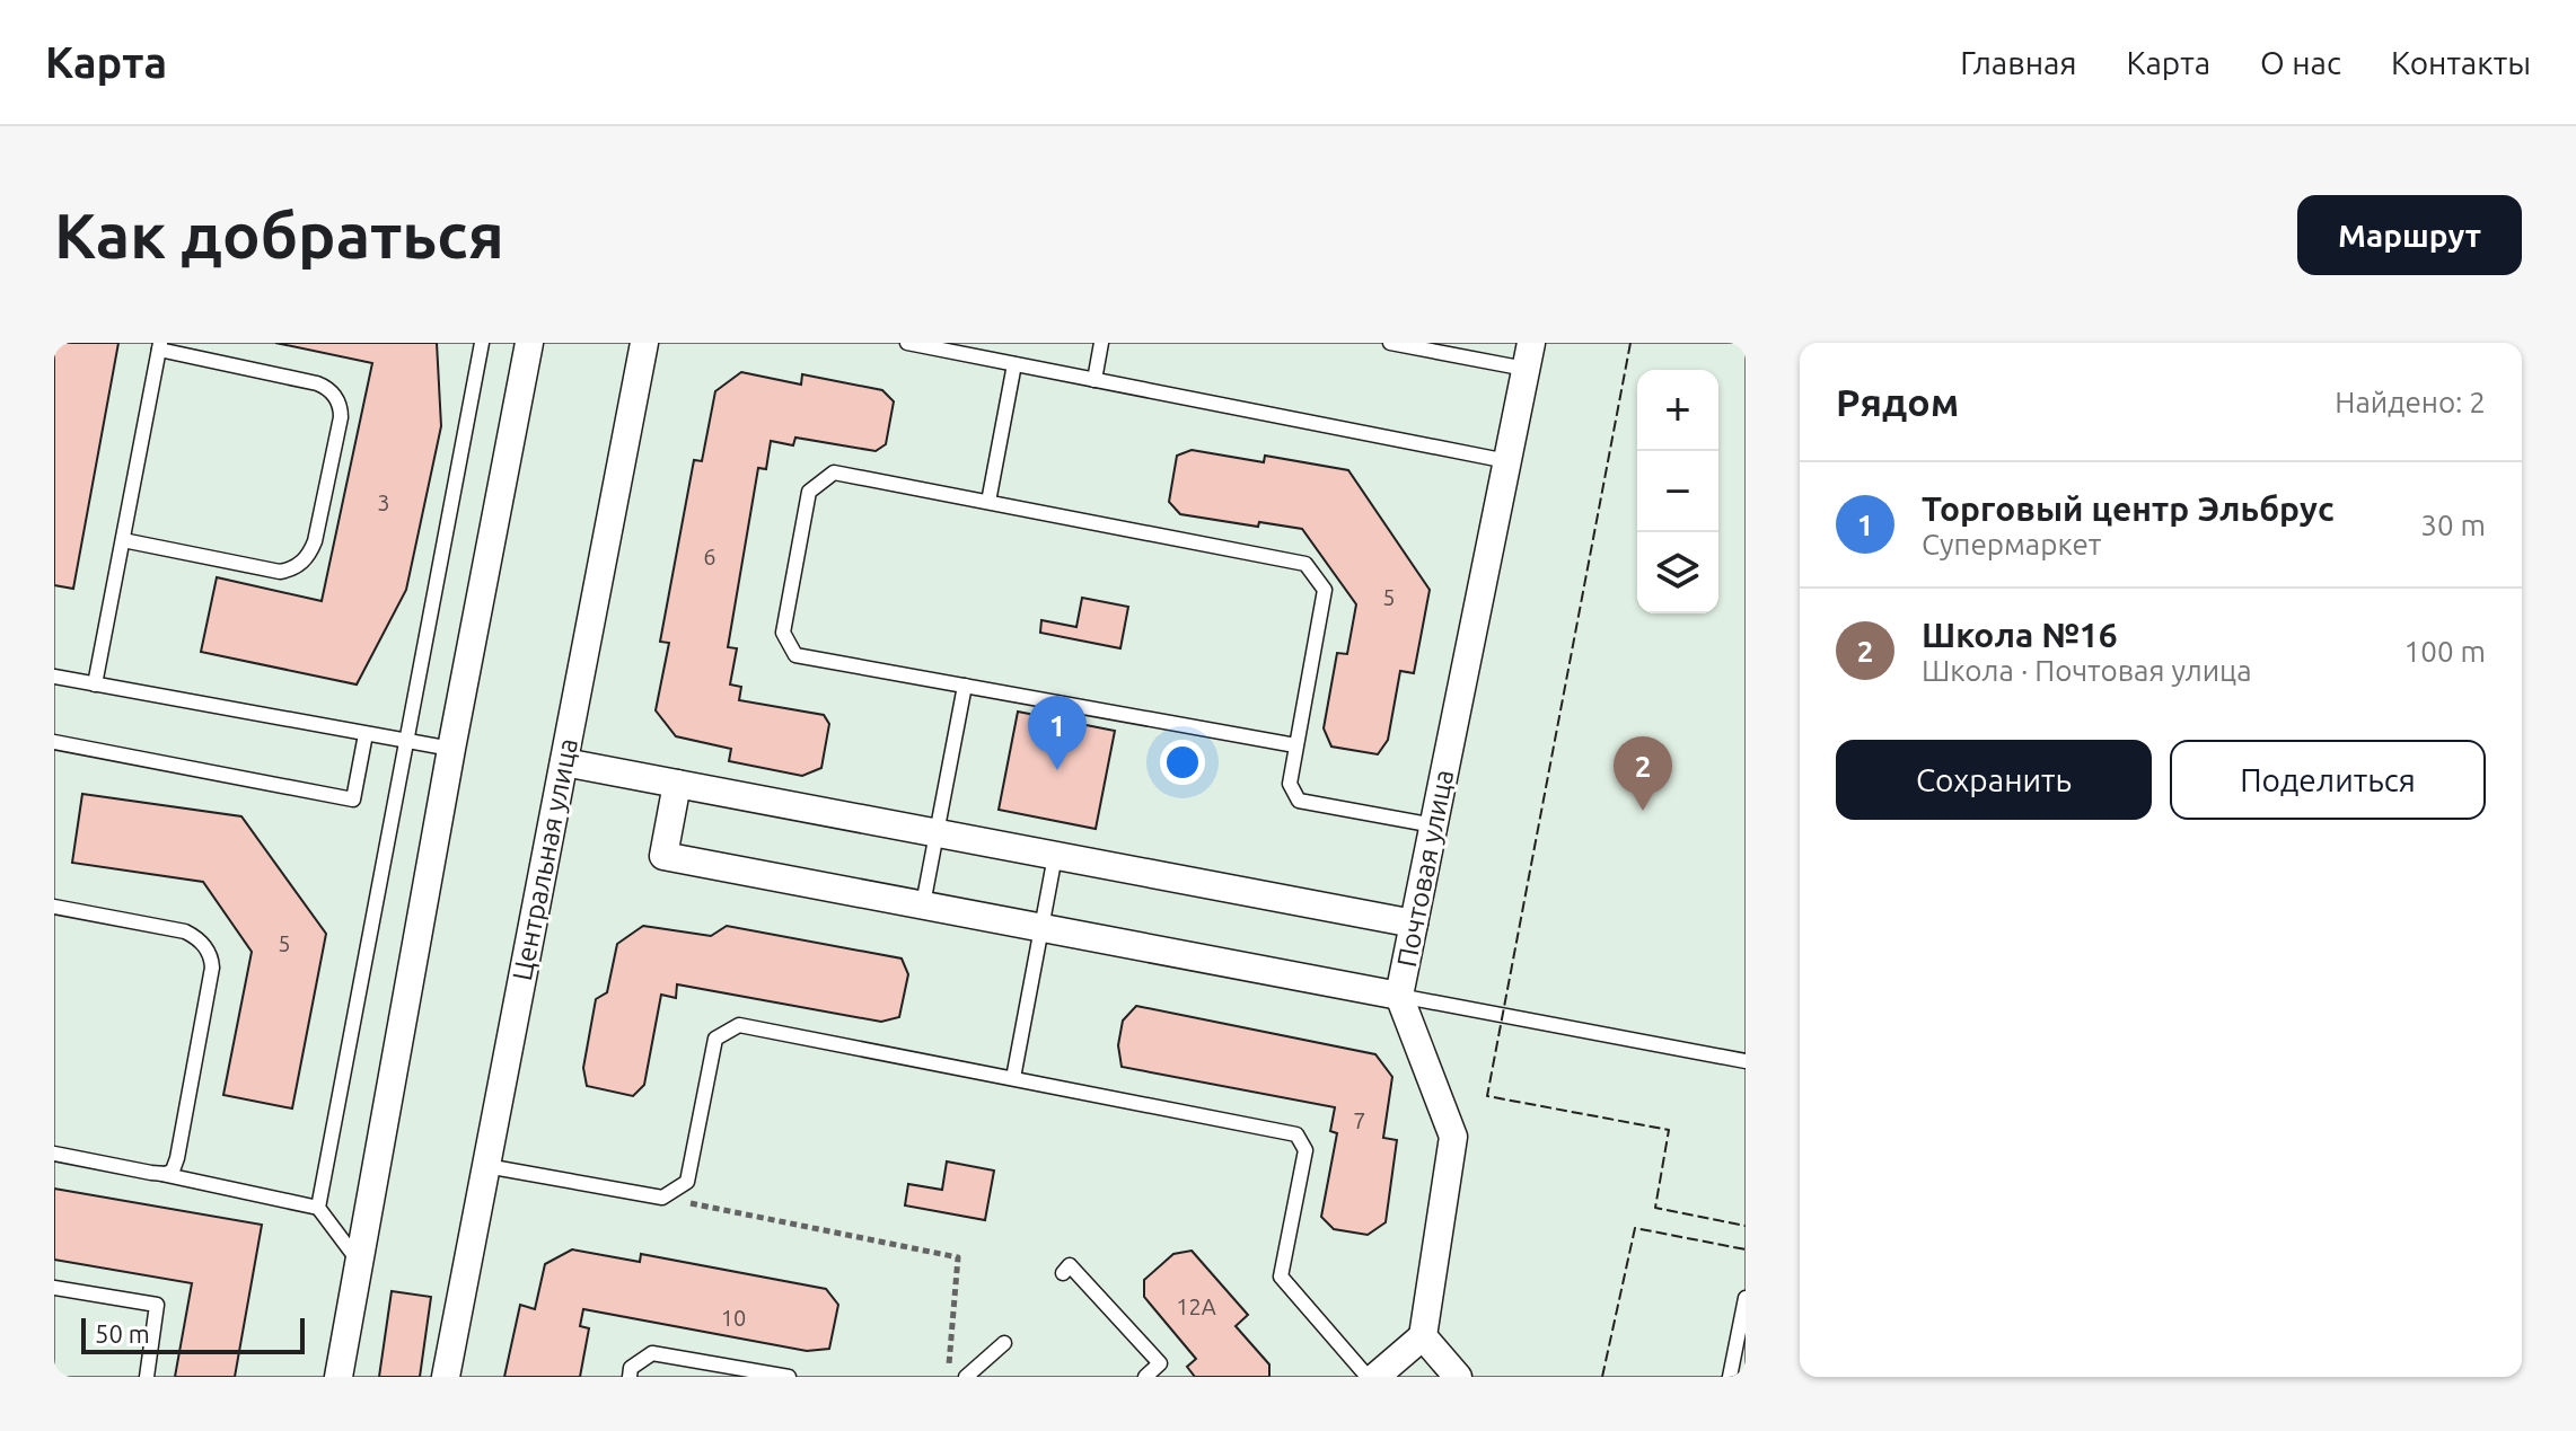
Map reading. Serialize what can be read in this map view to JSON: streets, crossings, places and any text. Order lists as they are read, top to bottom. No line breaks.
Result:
{"streets":{"street":["Центральная улица","Почтовая улица"]},"house_numbers":["3","6","5","5","7","12А","10"],"scale_bar":"50 m","page":{"header":"Карта","nav":["Главная","Карта","О нас","Контакты"],"buttons":["Маршрут",["Сохранить","Поделиться"]],"title":"Как добраться","heading":["Рядом","Найдено: 2"],"map_buttons":["+","−"],"list":[{"mark":"1","name":"Торговый центр Эльбрус","note":"Супермаркет","value":"30 m"},{"mark":"2","name":"Школа №16","note":"Школа · Почтовая улица","value":"100 m"}],"pins":["1","2"],"scale":"50 m"}}
